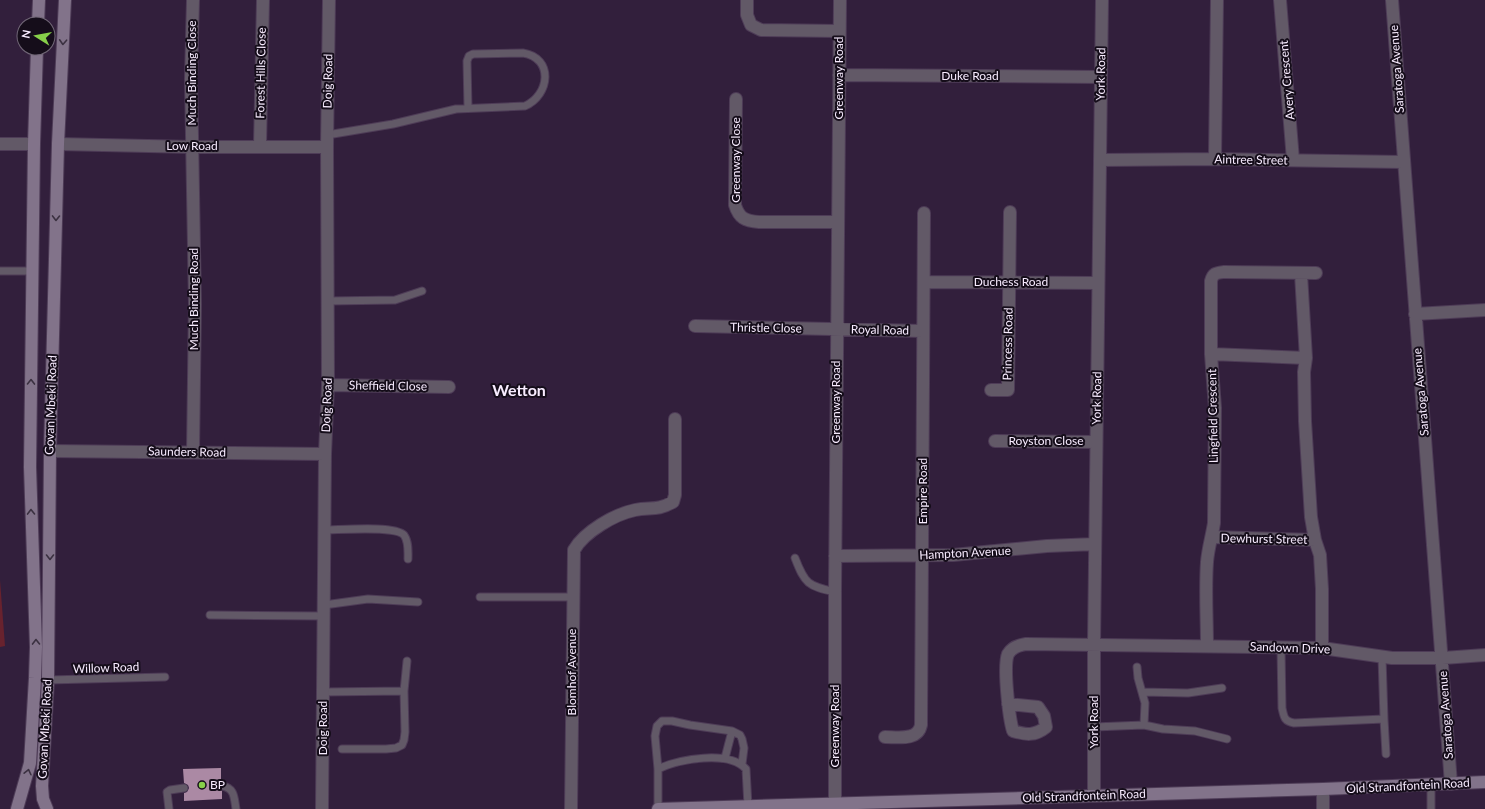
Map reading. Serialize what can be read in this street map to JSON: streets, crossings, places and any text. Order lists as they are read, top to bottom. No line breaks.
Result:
{"streets":{"main road":["Govan Mbeki Road","Old Strandfontein Road"],"street":["Saratoga Avenue","Much Binding Close","Forest Hills Close","York Road","Duke Road","Greenway Road","Avery Crescent","Doig Road","Low Road","Greenway Close","Aintree Street","Duchess Road","Much Binding Road","Thristle Close","Royal Road","Princess Road","Sheffield Close","Lingfield Crescent","Royston Close","Saunders Road","Empire Road","Dewhurst Street","Hampton Avenue","Sandown Drive","Blomhof Avenue"],"lane":["Willow Road"]},"crossings":[["Saratoga Avenue","Aintree Street"],["Saratoga Avenue","Sandown Drive"],["Saratoga Avenue","Old Strandfontein Road"],["Much Binding Close","Low Road"],["Much Binding Close","Much Binding Road"],["Forest Hills Close","Low Road"],["York Road","Duke Road"],["York Road","Aintree Street"],["York Road","Duchess Road"],["York Road","Royston Close"],["York Road","Hampton Avenue"],["York Road","Sandown Drive"],["York Road","Old Strandfontein Road"],["Duke Road","Greenway Road"],["Greenway Road","Greenway Close"],["Greenway Road","Thristle Close"],["Greenway Road","Royal Road"],["Greenway Road","Hampton Avenue"],["Greenway Road","Old Strandfontein Road"],["Avery Crescent","Aintree Street"],["Doig Road","Low Road"],["Doig Road","Sheffield Close"],["Doig Road","Saunders Road"],["Low Road","Much Binding Road"],["Low Road","Govan Mbeki Road"],["Duchess Road","Princess Road"],["Duchess Road","Empire Road"],["Much Binding Road","Saunders Road"],["Thristle Close","Royal Road"],["Royal Road","Empire Road"],["Govan Mbeki Road","Saunders Road"],["Govan Mbeki Road","Willow Road"],["Lingfield Crescent","Dewhurst Street"],["Lingfield Crescent","Sandown Drive"],["Empire Road","Hampton Avenue"]],"districts":["Wetton"],"places":["BP"],"north":"left"}
